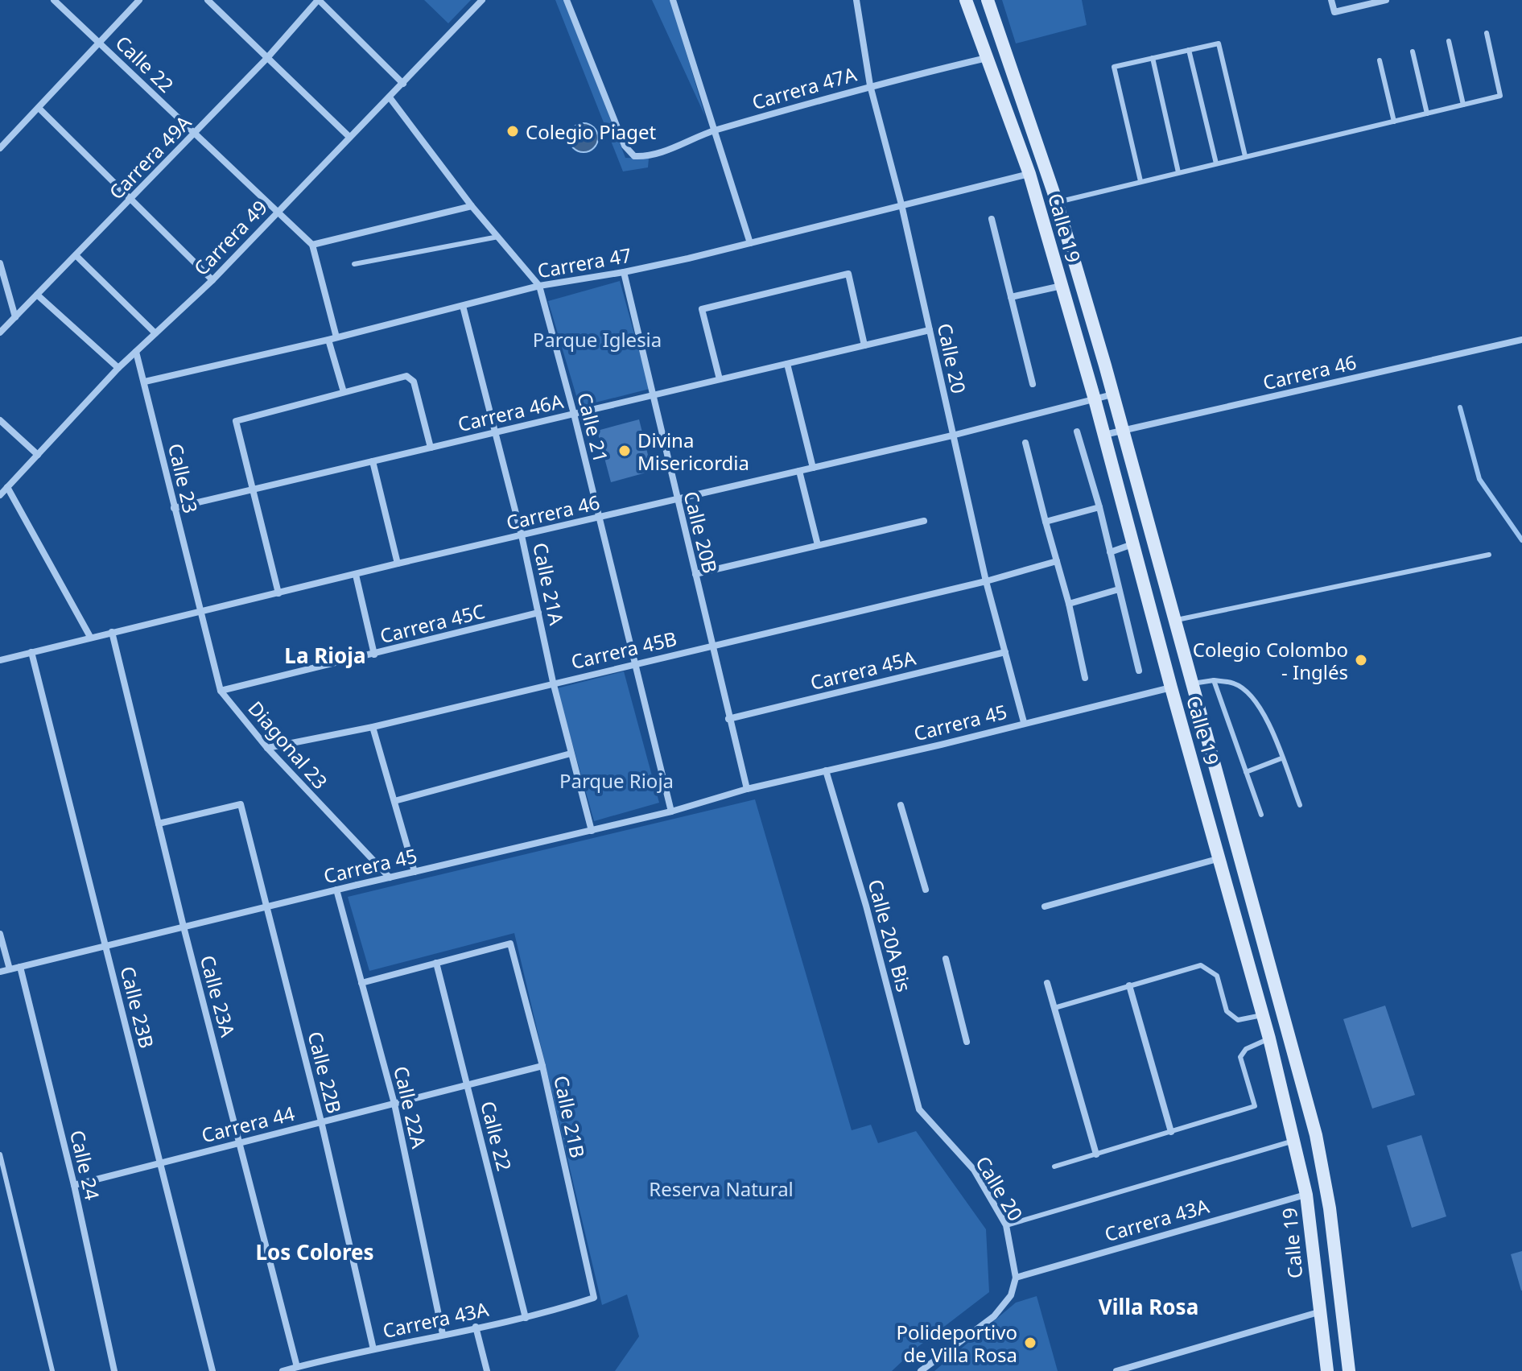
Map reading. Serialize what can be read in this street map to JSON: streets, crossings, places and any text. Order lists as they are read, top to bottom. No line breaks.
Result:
{"streets":{"main road":["Calle 19"],"street":["Calle 22","Carrera 47A","Carrera 49A","Carrera 49","Carrera 47","Calle 20","Carrera 46","Carrera 46A","Calle 21","Calle 23","Calle 20B","Calle 21A","Carrera 45C","Carrera 45B","Carrera 45A","Carrera 45","Diagonal 23","Calle 20A Bis","Calle 23A","Calle 23B","Calle 22B","Calle 22A","Calle 21B","Carrera 44","Calle 24","Carrera 43A"]},"crossings":[["Calle 22","Carrera 49A"],["Calle 22","Carrera 49"],["Calle 22","Calle 21B"],["Calle 22","Carrera 44"],["Calle 22","Carrera 43A"],["Carrera 47A","Calle 19"],["Carrera 47A","Calle 20"],["Calle 19","Carrera 47"],["Calle 19","Carrera 46"],["Calle 19","Carrera 45"],["Calle 19","Carrera 43A"],["Carrera 49","Calle 21"],["Carrera 49","Calle 23"],["Carrera 47","Calle 20"],["Carrera 47","Calle 21"],["Carrera 47","Calle 23"],["Carrera 47","Calle 20B"],["Carrera 47","Calle 21A"],["Calle 20","Carrera 46"],["Calle 20","Carrera 46A"],["Calle 20","Carrera 45B"],["Calle 20","Carrera 45A"],["Calle 20","Carrera 45"],["Calle 20","Calle 20A Bis"],["Calle 20","Carrera 43A"],["Carrera 46","Calle 21"],["Carrera 46","Calle 23"],["Carrera 46","Calle 20B"],["Carrera 46","Calle 21A"],["Carrera 46","Diagonal 23"],["Carrera 46","Calle 23A"],["Carrera 46","Calle 23B"],["Carrera 46A","Calle 21"],["Carrera 46A","Calle 23"],["Carrera 46A","Calle 20B"],["Carrera 46A","Calle 21A"],["Calle 21","Carrera 45B"],["Calle 21","Carrera 45"],["Calle 23","Diagonal 23"],["Calle 20B","Carrera 45B"],["Calle 20B","Carrera 45A"],["Calle 20B","Carrera 45"],["Calle 21A","Carrera 45C"],["Calle 21A","Carrera 45B"],["Calle 21A","Carrera 45"],["Carrera 45C","Diagonal 23"],["Carrera 45B","Diagonal 23"],["Carrera 45","Calle 20A Bis"],["Carrera 45","Calle 23A"],["Carrera 45","Calle 23B"],["Carrera 45","Calle 22B"],["Carrera 45","Calle 22A"],["Carrera 45","Calle 24"],["Calle 23A","Calle 22B"],["Calle 23A","Carrera 44"],["Calle 23A","Carrera 43A"],["Calle 23B","Carrera 44"],["Calle 22B","Carrera 44"],["Calle 22B","Carrera 43A"],["Calle 22A","Carrera 44"],["Calle 22A","Carrera 43A"],["Calle 21B","Carrera 44"],["Calle 21B","Carrera 43A"],["Carrera 44","Calle 24"]],"districts":["La Rioja","Los Colores","Villa Rosa"],"parks":["Parque Iglesia","Parque Rioja","Reserva Natural"],"places":["Colegio Piaget","Divina Misericordia","Colegio Colombo - Inglés","Polideportivo de Villa Rosa"]}
